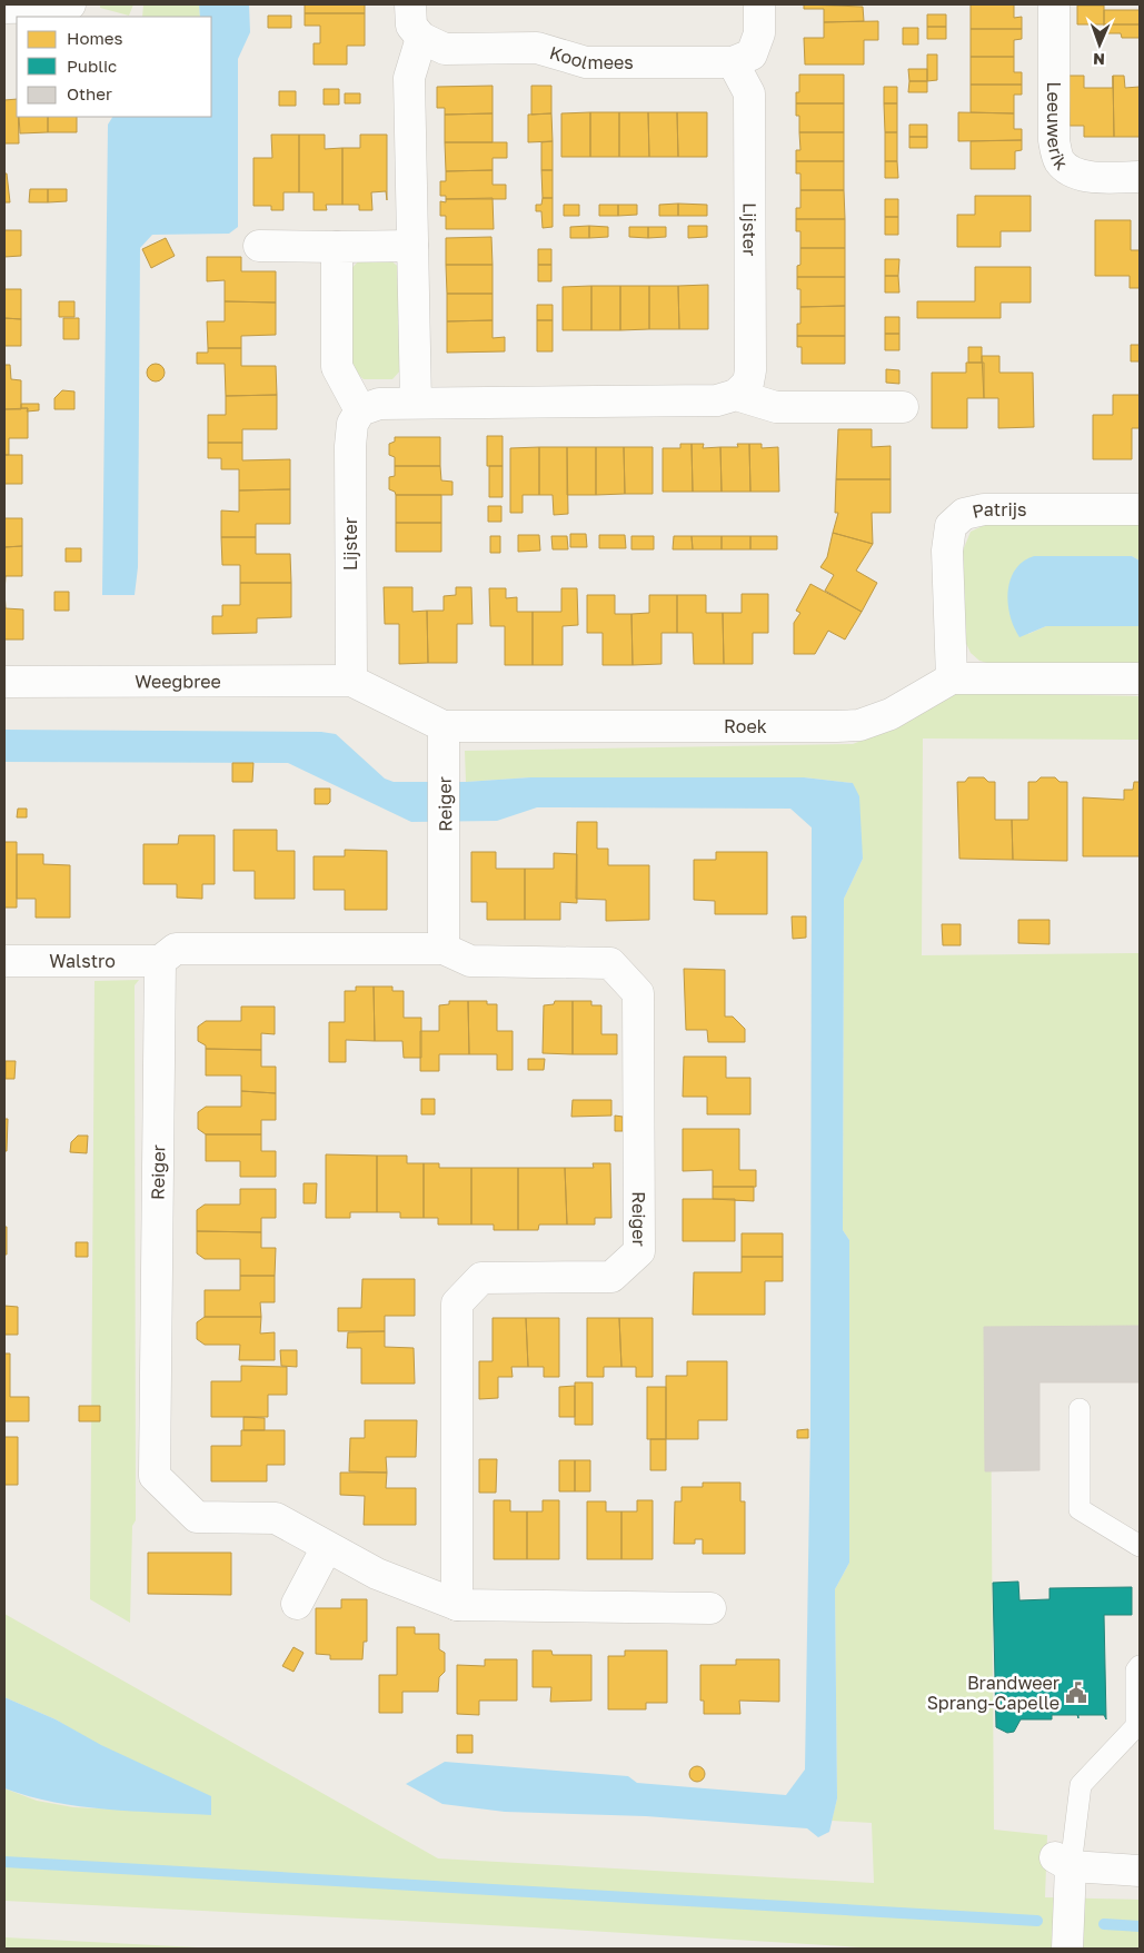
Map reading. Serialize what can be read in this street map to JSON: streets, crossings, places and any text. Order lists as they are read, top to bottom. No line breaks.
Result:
{"streets":{"street":["Koolmees","Leeuwerik","Lijster","Patrijs","Weegbree","Roek","Reiger","Walstro"]},"crossings":[["Koolmees","Lijster"],["Lijster","Weegbree"],["Lijster","Roek"],["Patrijs","Roek"],["Weegbree","Roek"],["Roek","Reiger"],["Reiger","Walstro"]],"places":{"public building":["Brandweer Sprang-Capelle"]},"legend":["Homes","Public","Other"],"north":"bottom"}
